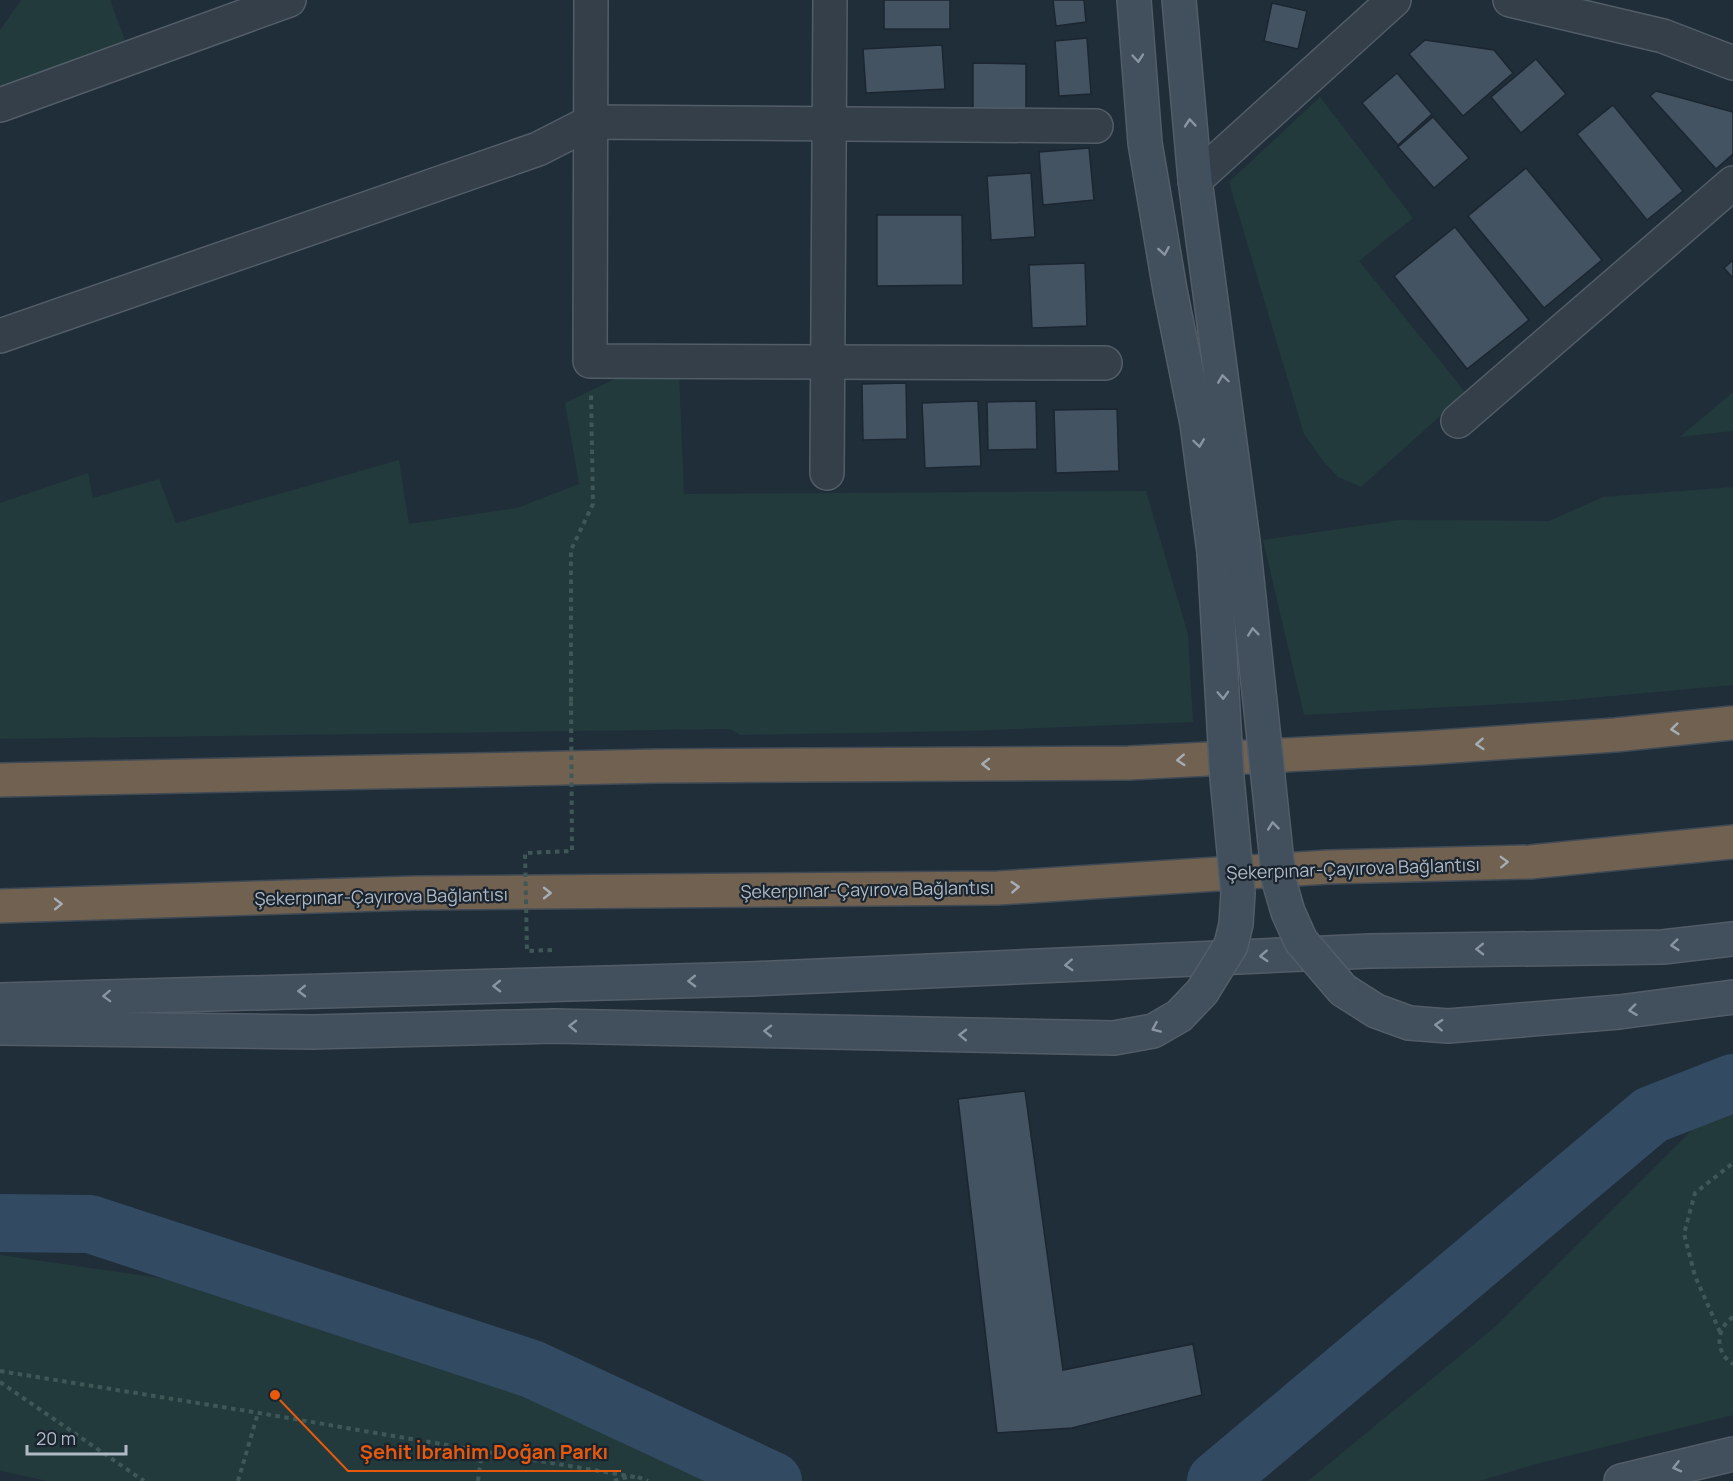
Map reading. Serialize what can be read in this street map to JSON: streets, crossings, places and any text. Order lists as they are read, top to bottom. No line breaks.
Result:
{"streets":{"highway":["Şekerpınar-Çayırova Bağlantısı"]},"places":["Şehit İbrahim Doğan Parkı"],"scale_bar":"20 m"}
